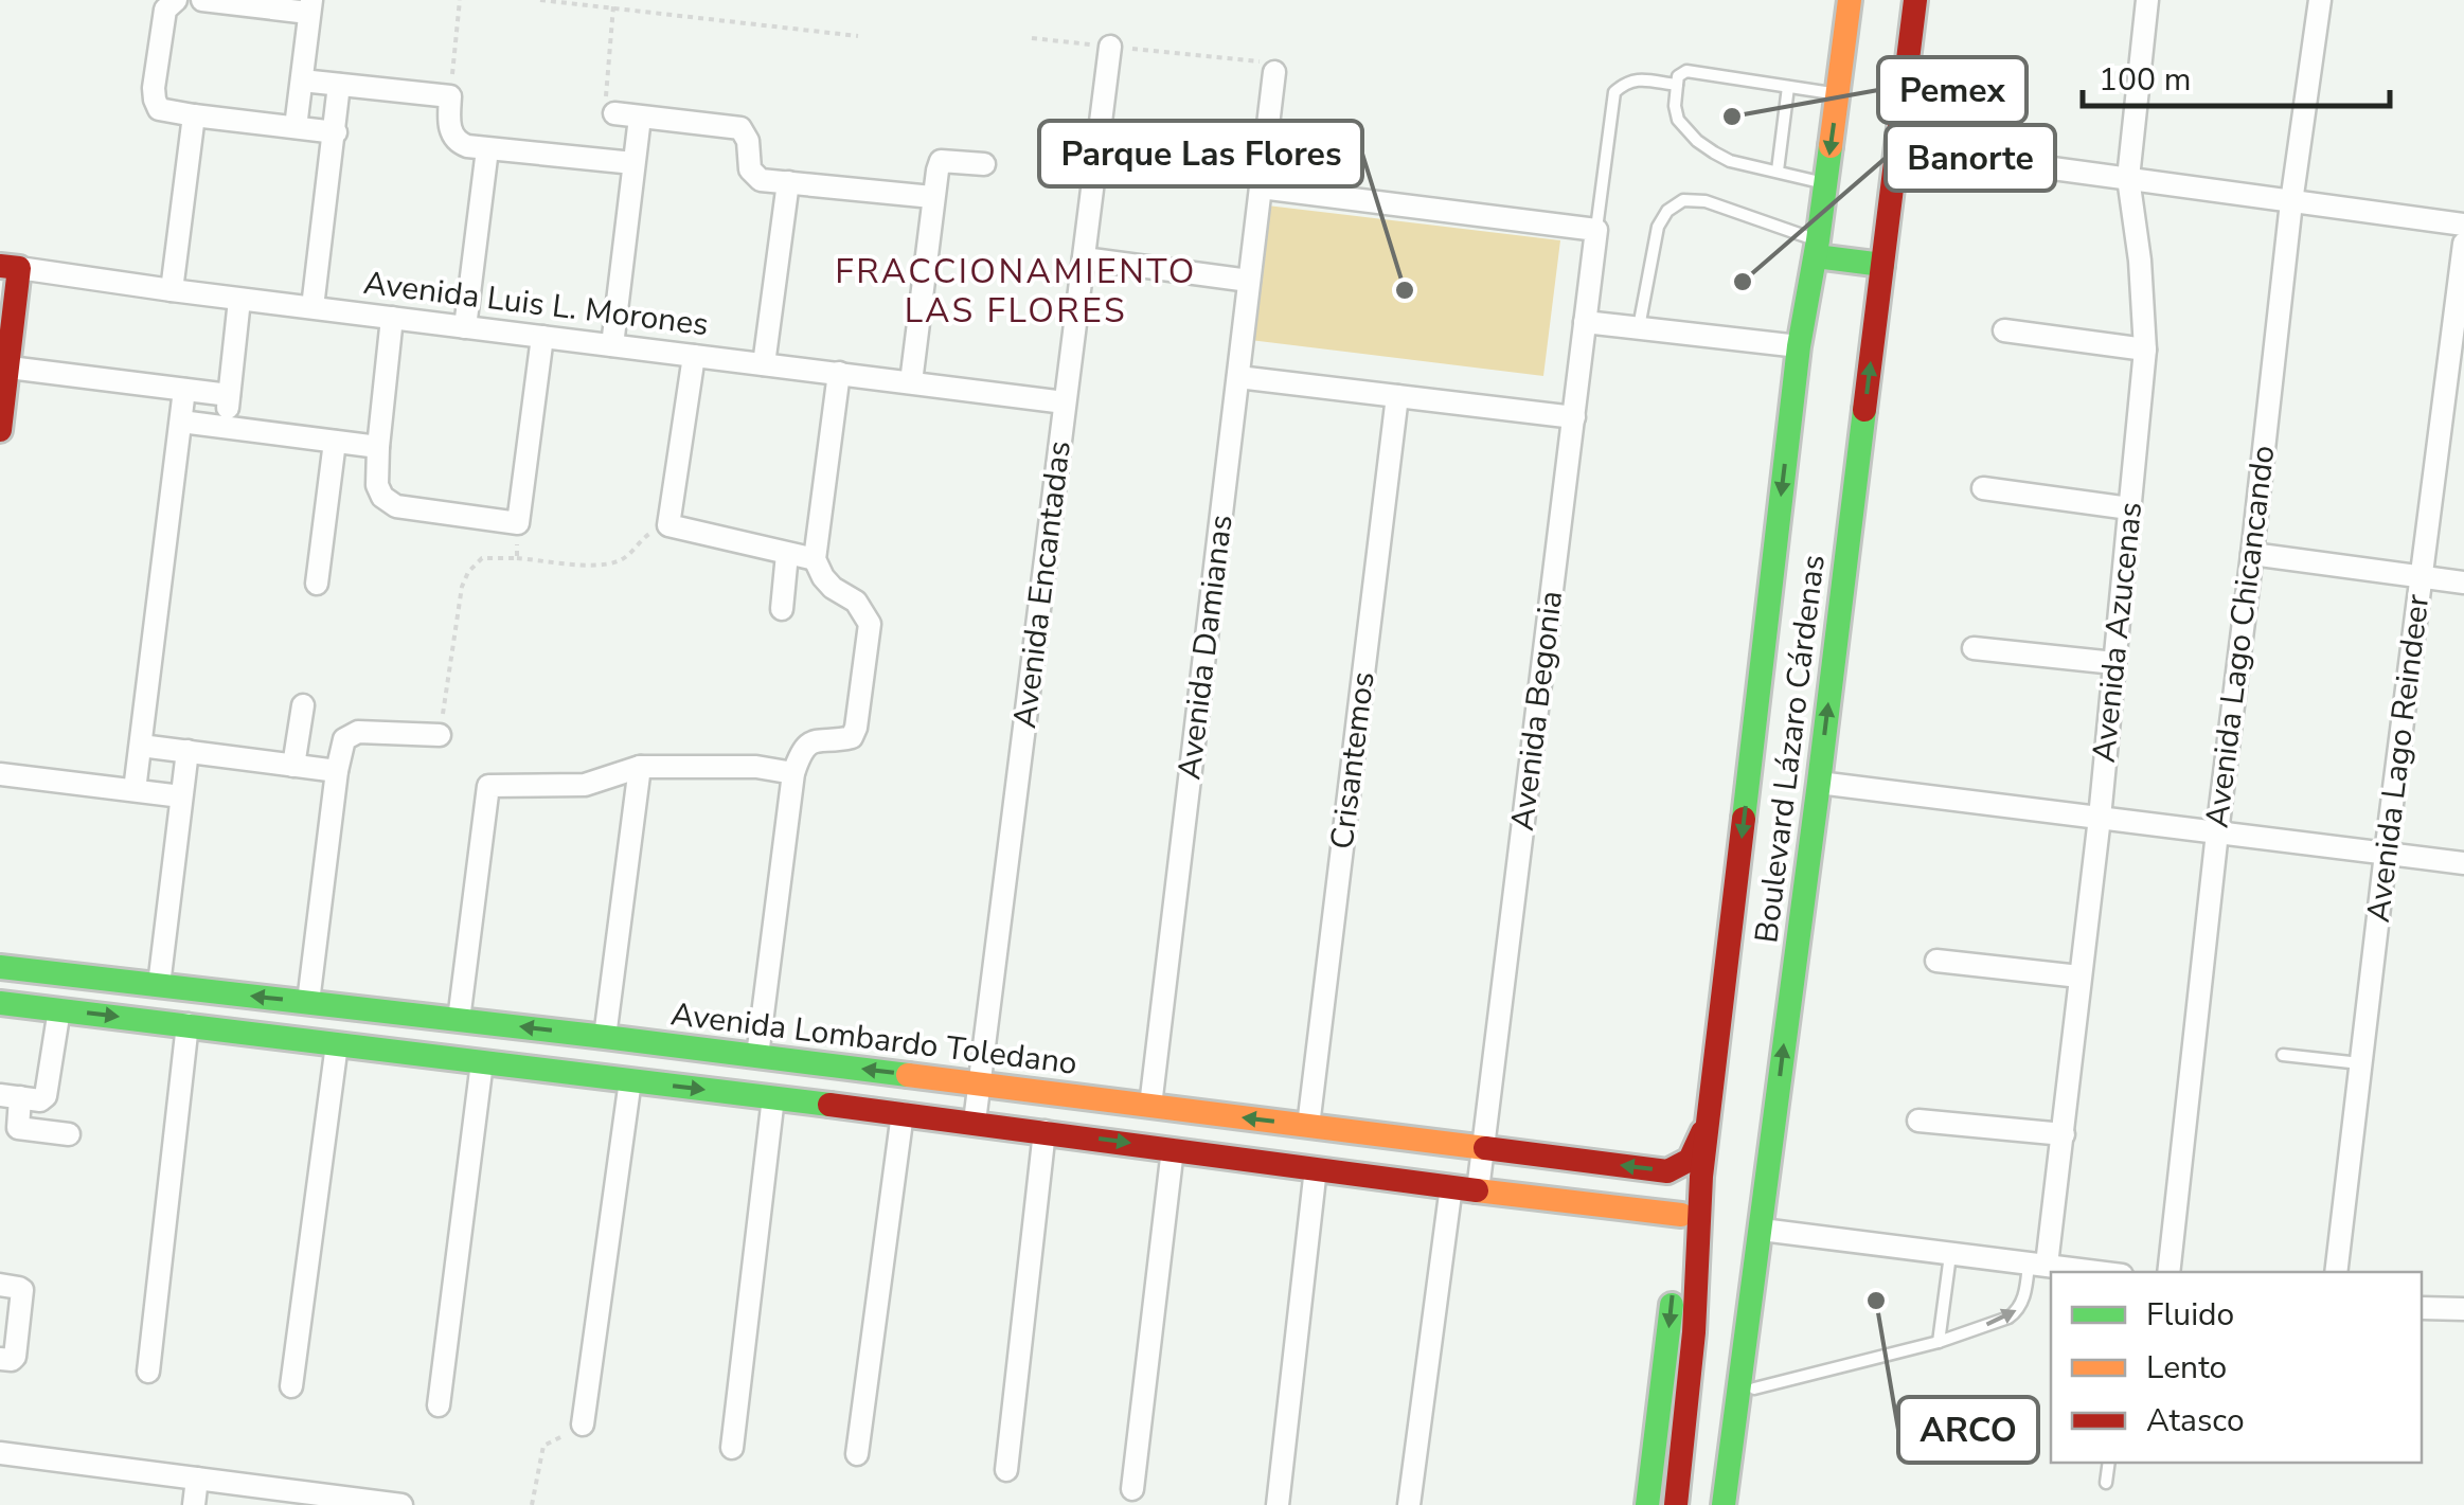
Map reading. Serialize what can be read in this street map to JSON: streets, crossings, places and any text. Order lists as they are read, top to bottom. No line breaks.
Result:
{"streets":{"main road":["Boulevard Lázaro Cárdenas","Avenida Lombardo Toledano"],"street":["Avenida Luis L. Morones","Avenida Encantadas","Avenida Azucenas","Avenida Lago Chicancando","Avenida Damianas","Avenida Begonia","Avenida Lago Reindeer","Crisantemos"]},"crossings":[["Avenida Luis L. Morones","Avenida Encantadas"],["Avenida Encantadas","Avenida Lombardo Toledano"],["Avenida Damianas","Avenida Lombardo Toledano"],["Avenida Begonia","Avenida Lombardo Toledano"],["Boulevard Lázaro Cárdenas","Avenida Lombardo Toledano"],["Crisantemos","Avenida Lombardo Toledano"]],"districts":["FRACCIONAMIENTO LAS FLORES"],"places":["Pemex","Banorte","Parque Las Flores","ARCO"],"legend":["Fluido","Lento","Atasco"],"scale_bar":"100 m"}
